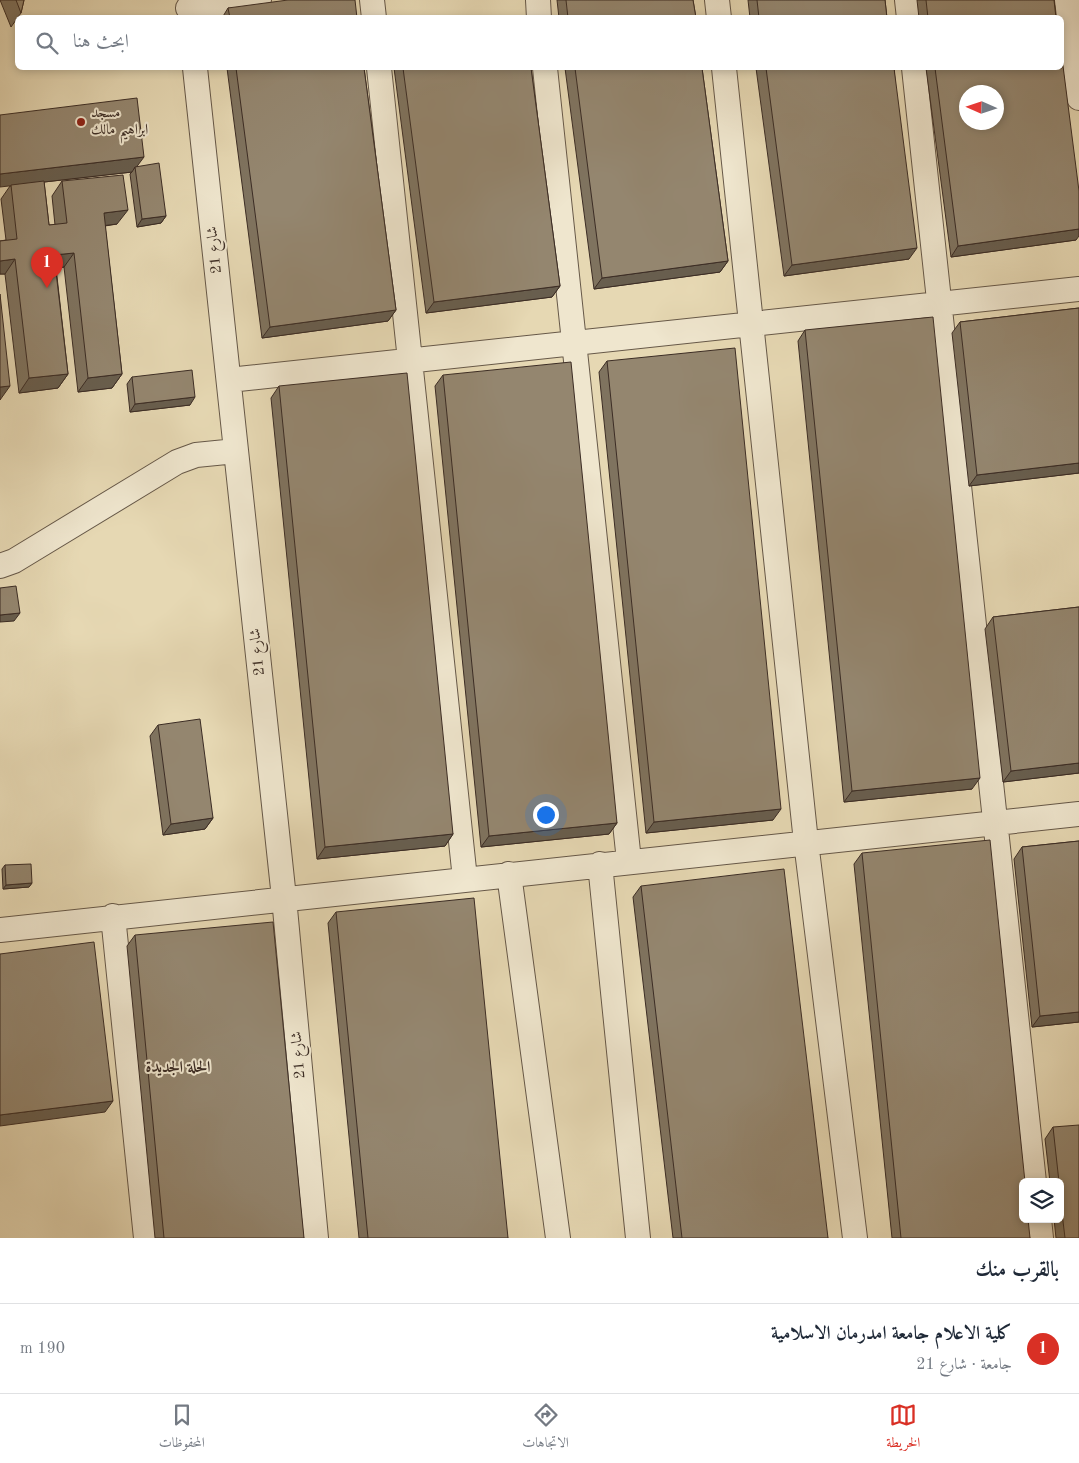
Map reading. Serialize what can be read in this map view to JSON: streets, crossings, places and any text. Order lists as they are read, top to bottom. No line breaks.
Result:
{"streets":{"street":["شارع 21"]},"districts":["الحلة الجديدة"],"places":["مسجد ابراهيم مالك"],"north":"left","page":{"search":"ابحث هنا","pins":"1","heading":"بالقرب منك","list":[{"mark":"1","name":"كلية الاعلام جامعة امدرمان الاسلامية","note":"جامعة · شارع 21","value":"190 m"}],"nav":["الخريطة","الاتجاهات","المحفوظات"]}}
